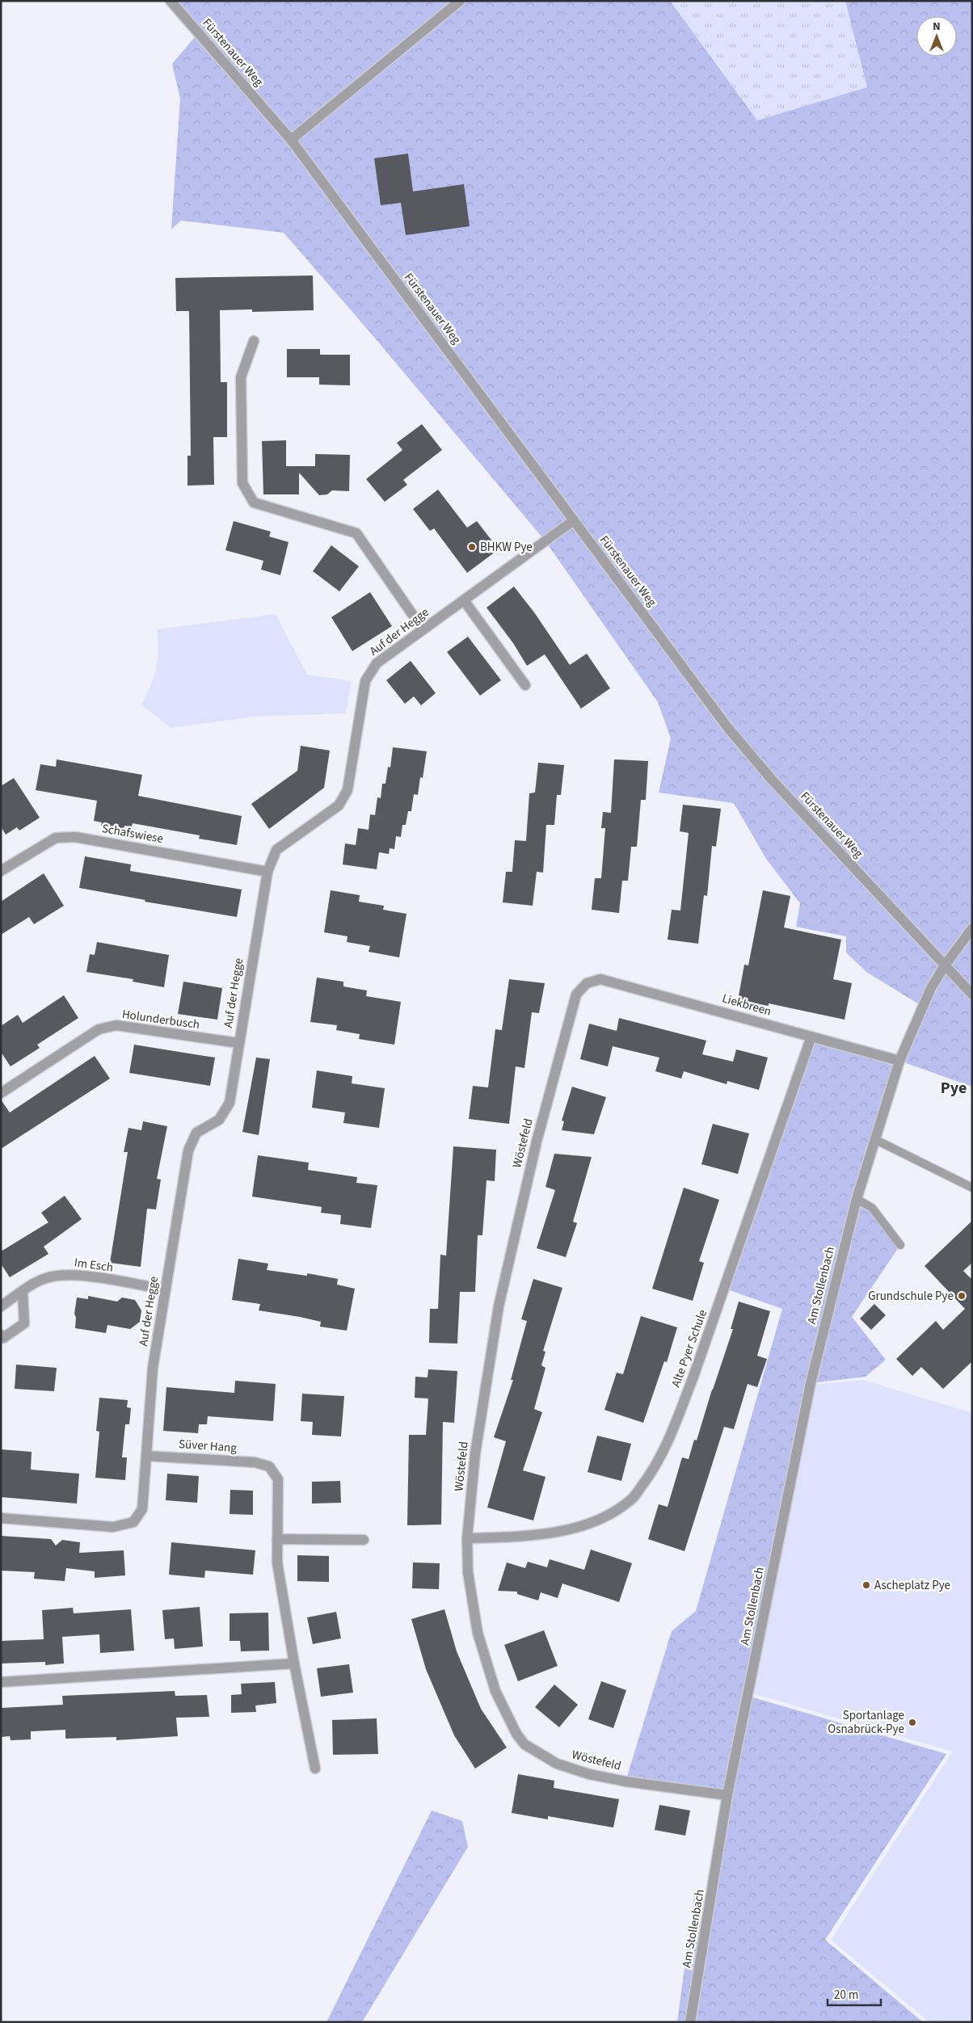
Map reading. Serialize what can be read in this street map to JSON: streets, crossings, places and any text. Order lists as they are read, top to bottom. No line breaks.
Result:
{"streets":{"street":["Fürstenauer Weg","Auf der Hegge","Schafswiese","Liekbreen","Holunderbusch","Wöstefeld","Im Esch","Am Stollenbach","Alte Pyer Schule","Süver Hang"]},"crossings":[["Fürstenauer Weg","Auf der Hegge"],["Fürstenauer Weg","Am Stollenbach"],["Auf der Hegge","Schafswiese"],["Auf der Hegge","Holunderbusch"],["Auf der Hegge","Im Esch"],["Auf der Hegge","Süver Hang"],["Liekbreen","Wöstefeld"],["Liekbreen","Am Stollenbach"],["Liekbreen","Alte Pyer Schule"],["Wöstefeld","Am Stollenbach"],["Wöstefeld","Alte Pyer Schule"]],"districts":["Pye"],"places":["BHKW Pye","Grundschule Pye","Ascheplatz Pye","Sportanlage Osnabrück-Pye"],"scale_bar":"20 m","north":"top"}
